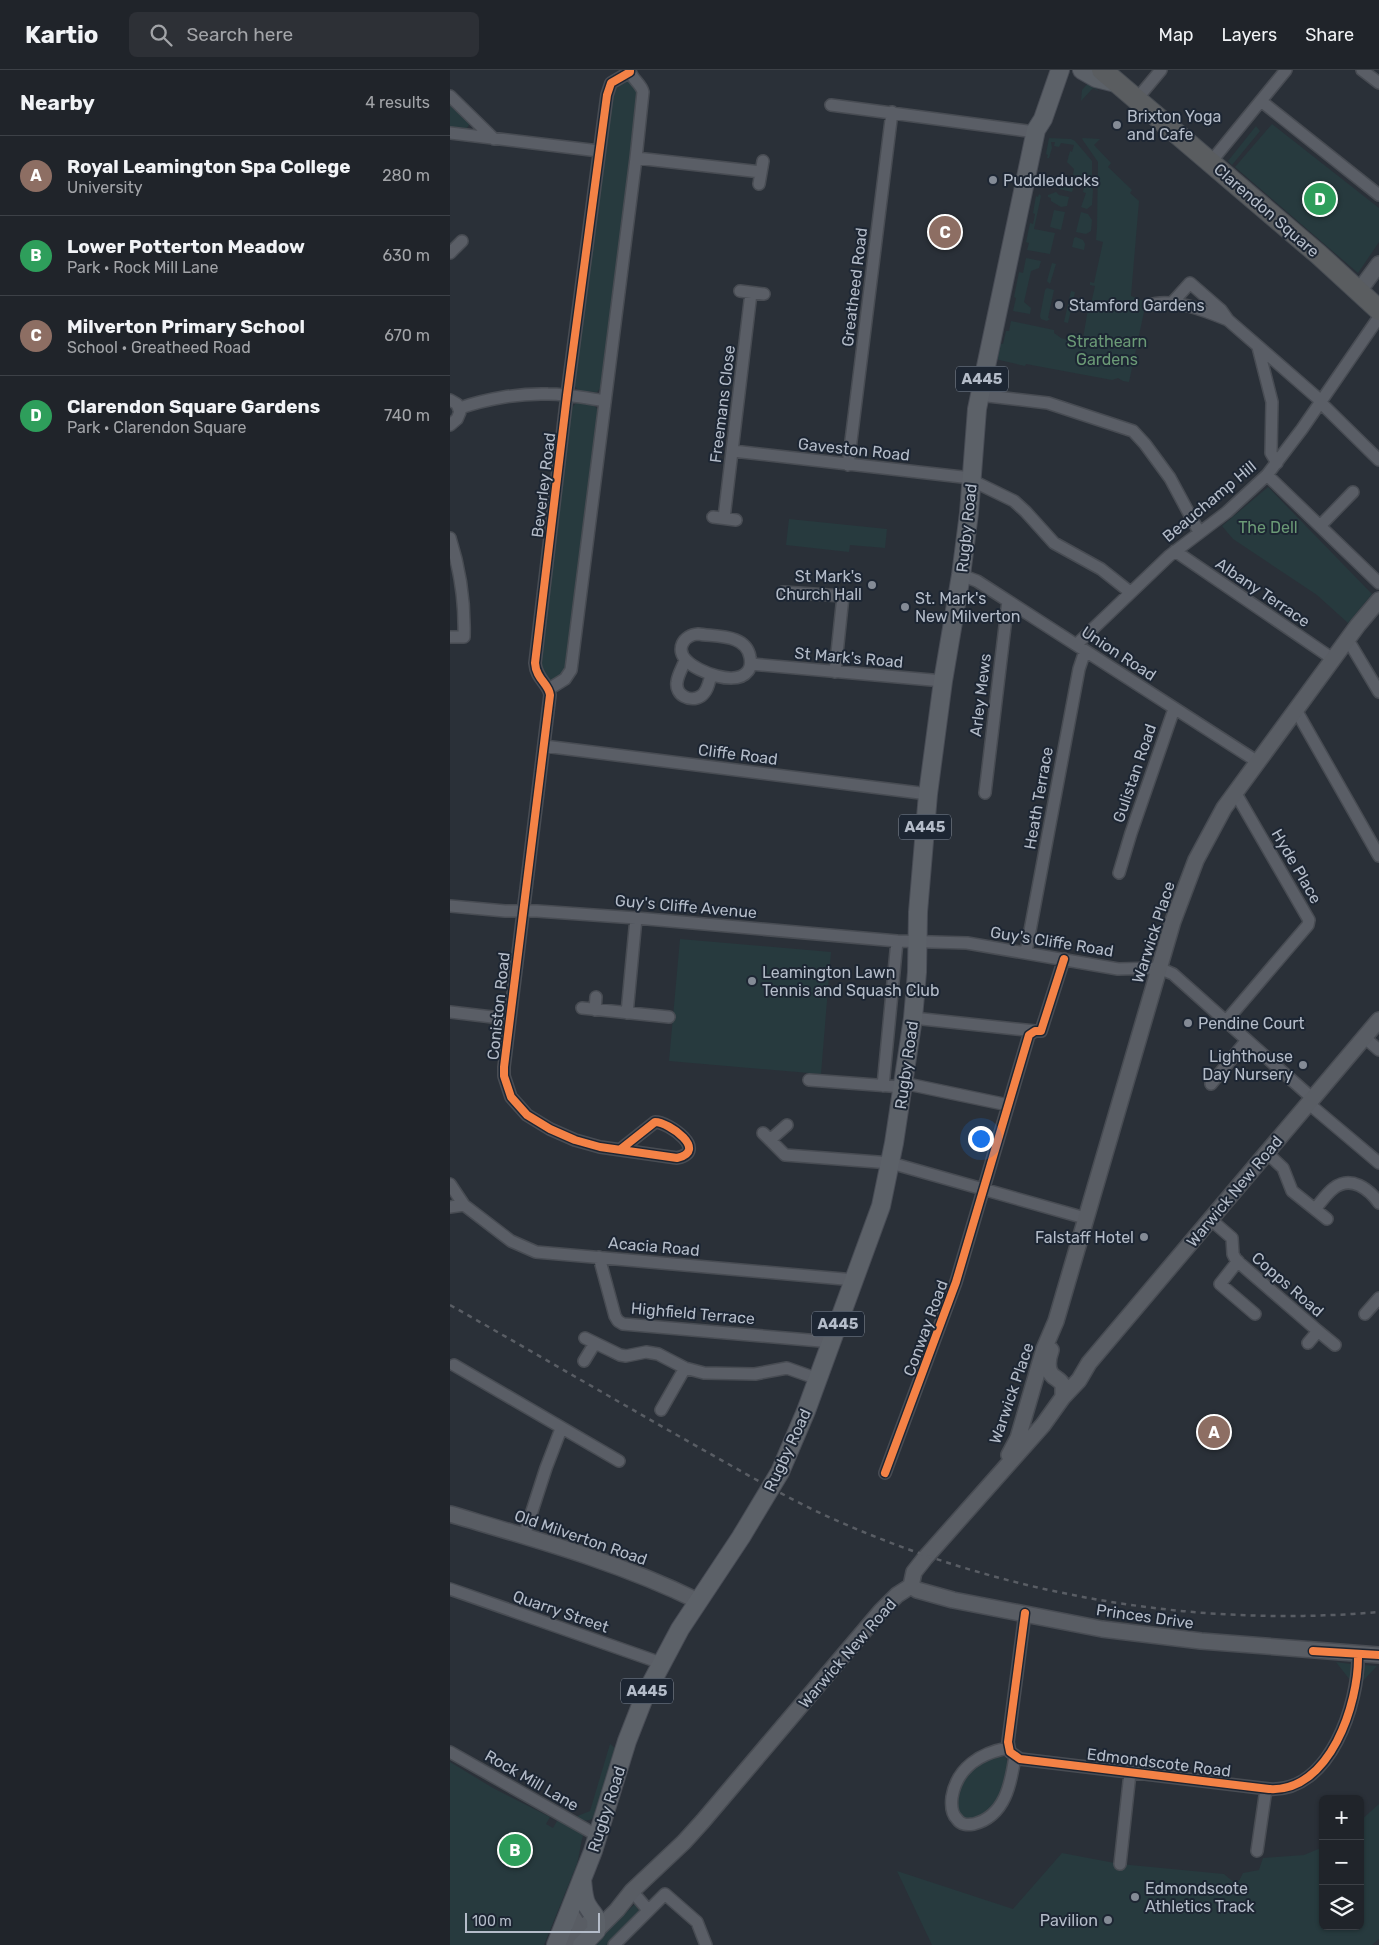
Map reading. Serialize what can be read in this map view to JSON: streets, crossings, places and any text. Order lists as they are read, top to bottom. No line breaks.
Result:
{"streets":{"highway":["Clarendon Square"],"main road":["A445","Rugby Road","Warwick Place","Warwick New Road","Old Milverton Road","Princes Drive"],"street":["Greatheed Road","Freemans Close","Gaveston Road","Beverley Road","Beauchamp Hill","Albany Terrace","Union Road","St Mark's Road","Arley Mews","Cliffe Road","Gulistan Road","Heath Terrace","Hyde Place","Guy's Cliffe Avenue","Guy's Cliffe Road","Coniston Road","Acacia Road","Copps Road","Highfield Terrace","Conway Road","Quarry Street","Edmondscote Road","Rock Mill Lane"]},"crossings":[["Greatheed Road","Gaveston Road"],["Freemans Close","Gaveston Road"],["Gaveston Road","Beauchamp Hill"],["Gaveston Road","Rugby Road"],["Beauchamp Hill","Albany Terrace"],["Beauchamp Hill","Union Road"],["Beauchamp Hill","Heath Terrace"],["Rugby Road","Union Road"],["Rugby Road","St Mark's Road"],["Rugby Road","Cliffe Road"],["Rugby Road","Guy's Cliffe Avenue"],["Rugby Road","Guy's Cliffe Road"],["Rugby Road","Acacia Road"],["Rugby Road","Highfield Terrace"],["Rugby Road","Old Milverton Road"],["Rugby Road","Quarry Street"],["Rugby Road","Rock Mill Lane"],["Albany Terrace","Warwick Place"],["Union Road","Arley Mews"],["Union Road","Gulistan Road"],["Union Road","Heath Terrace"],["Union Road","Warwick Place"],["Heath Terrace","Guy's Cliffe Road"],["Hyde Place","Warwick Place"],["Guy's Cliffe Avenue","Guy's Cliffe Road"],["Guy's Cliffe Avenue","Coniston Road"],["Warwick Place","Guy's Cliffe Road"],["Warwick Place","Warwick New Road"],["Guy's Cliffe Road","Conway Road"],["Warwick New Road","Copps Road"],["Warwick New Road","Princes Drive"],["Acacia Road","Highfield Terrace"],["Princes Drive","Edmondscote Road"]],"parks":["Strathearn Gardens","The Dell"],"places":["Brixton Yoga and Cafe","Puddleducks","Stamford Gardens","St Mark's Church Hall","St. Mark's New Milverton","Leamington Lawn Tennis and Squash Club","Pendine Court","Lighthouse Day Nursery","Falstaff Hotel","Edmondscote Athletics Track","Pavilion"],"scale_bar":"100 m","page":{"header":"Kartio","search":"Search here","nav":["Map","Layers","Share"],"heading":["Nearby","4 results"],"list":[{"mark":"A","name":"Royal Leamington Spa College","note":"University","value":"280 m"},{"mark":"B","name":"Lower Potterton Meadow","note":"Park · Rock Mill Lane","value":"630 m"},{"mark":"C","name":"Milverton Primary School","note":"School · Greatheed Road","value":"670 m"},{"mark":"D","name":"Clarendon Square Gardens","note":"Park · Clarendon Square","value":"740 m"}],"pins":["D","C","A","B"],"map_buttons":["+","−"],"scale":"100 m"}}
